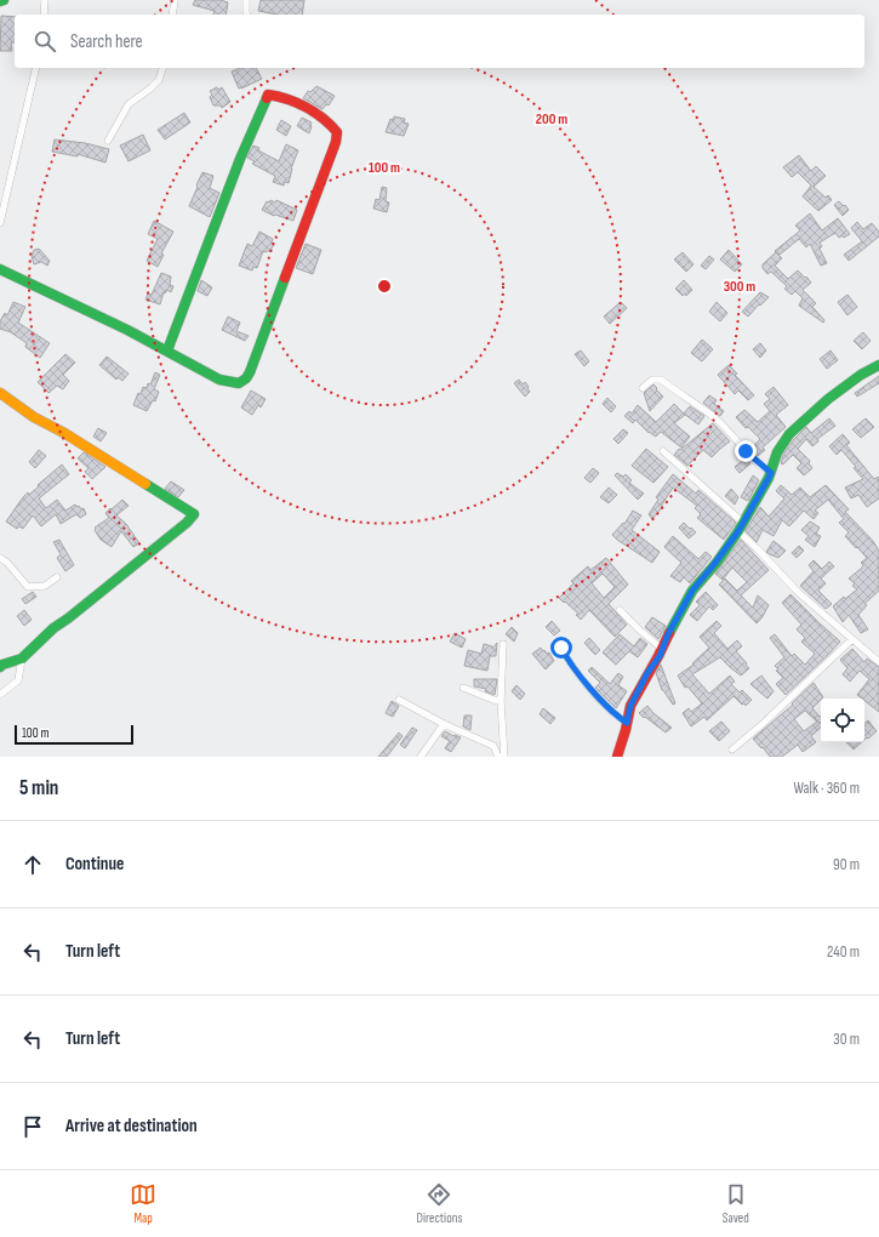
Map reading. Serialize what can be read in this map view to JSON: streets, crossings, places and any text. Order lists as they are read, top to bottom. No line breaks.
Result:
{"scale_bar":"100 m","page":{"search":"Search here","scale":"100 m","heading":["5 min","Walk · 360 m"],"list":[["Continue","90 m"],["Turn left","240 m"],["Turn left","30 m"],"Arrive at destination"],"nav":["Map","Directions","Saved"]},"rings":["200 m","100 m","300 m"]}
